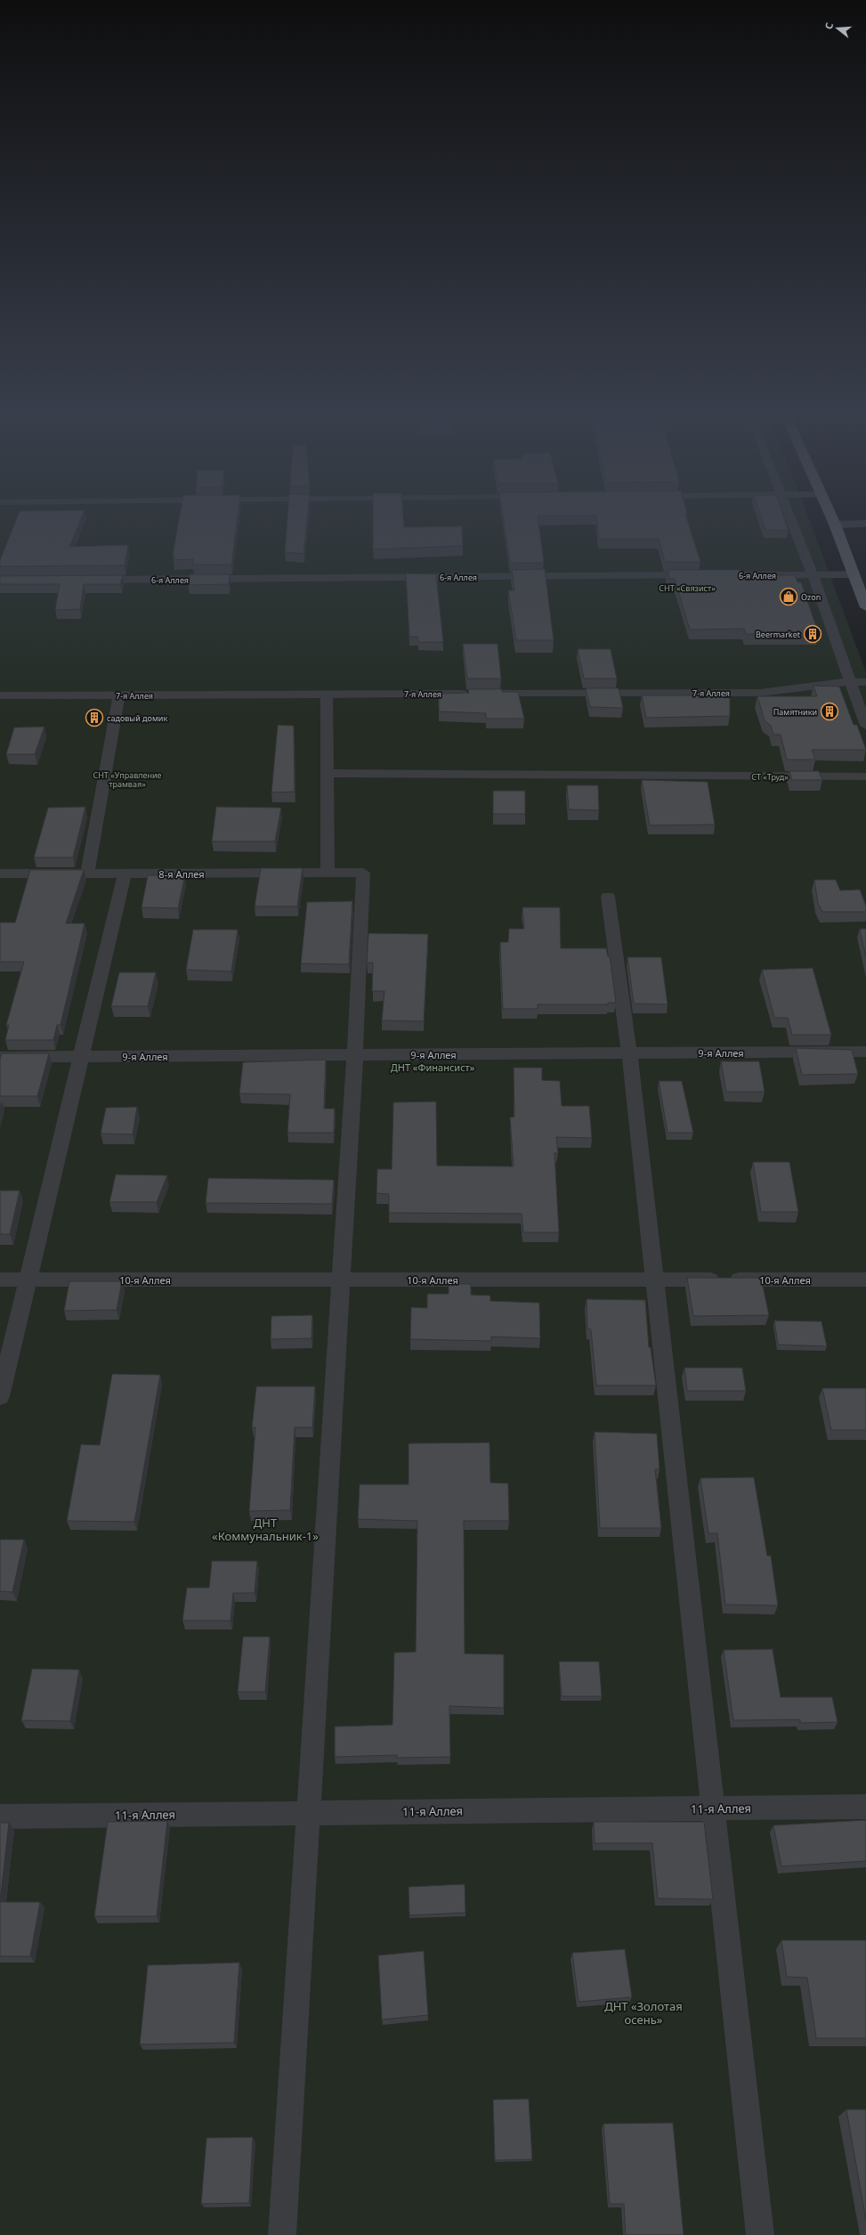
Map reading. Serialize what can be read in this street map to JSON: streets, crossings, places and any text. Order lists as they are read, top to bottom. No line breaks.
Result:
{"streets":{"lane":["6-я Аллея","7-я Аллея","8-я Аллея","9-я Аллея","10-я Аллея","11-я Аллея"]},"crossings":[["8-я Аллея","9-я Аллея"]],"parks":["СНТ «Связист»","СНТ «Управление трамвая»","СТ «Труд»","ДНТ «Финансист»","ДНТ «Коммунальник-1»","ДНТ «Золотая осень»"],"places":{"shop":["Ozon"],"building":["Beermarket","Памятники","садовый домик"]},"north":"left"}
